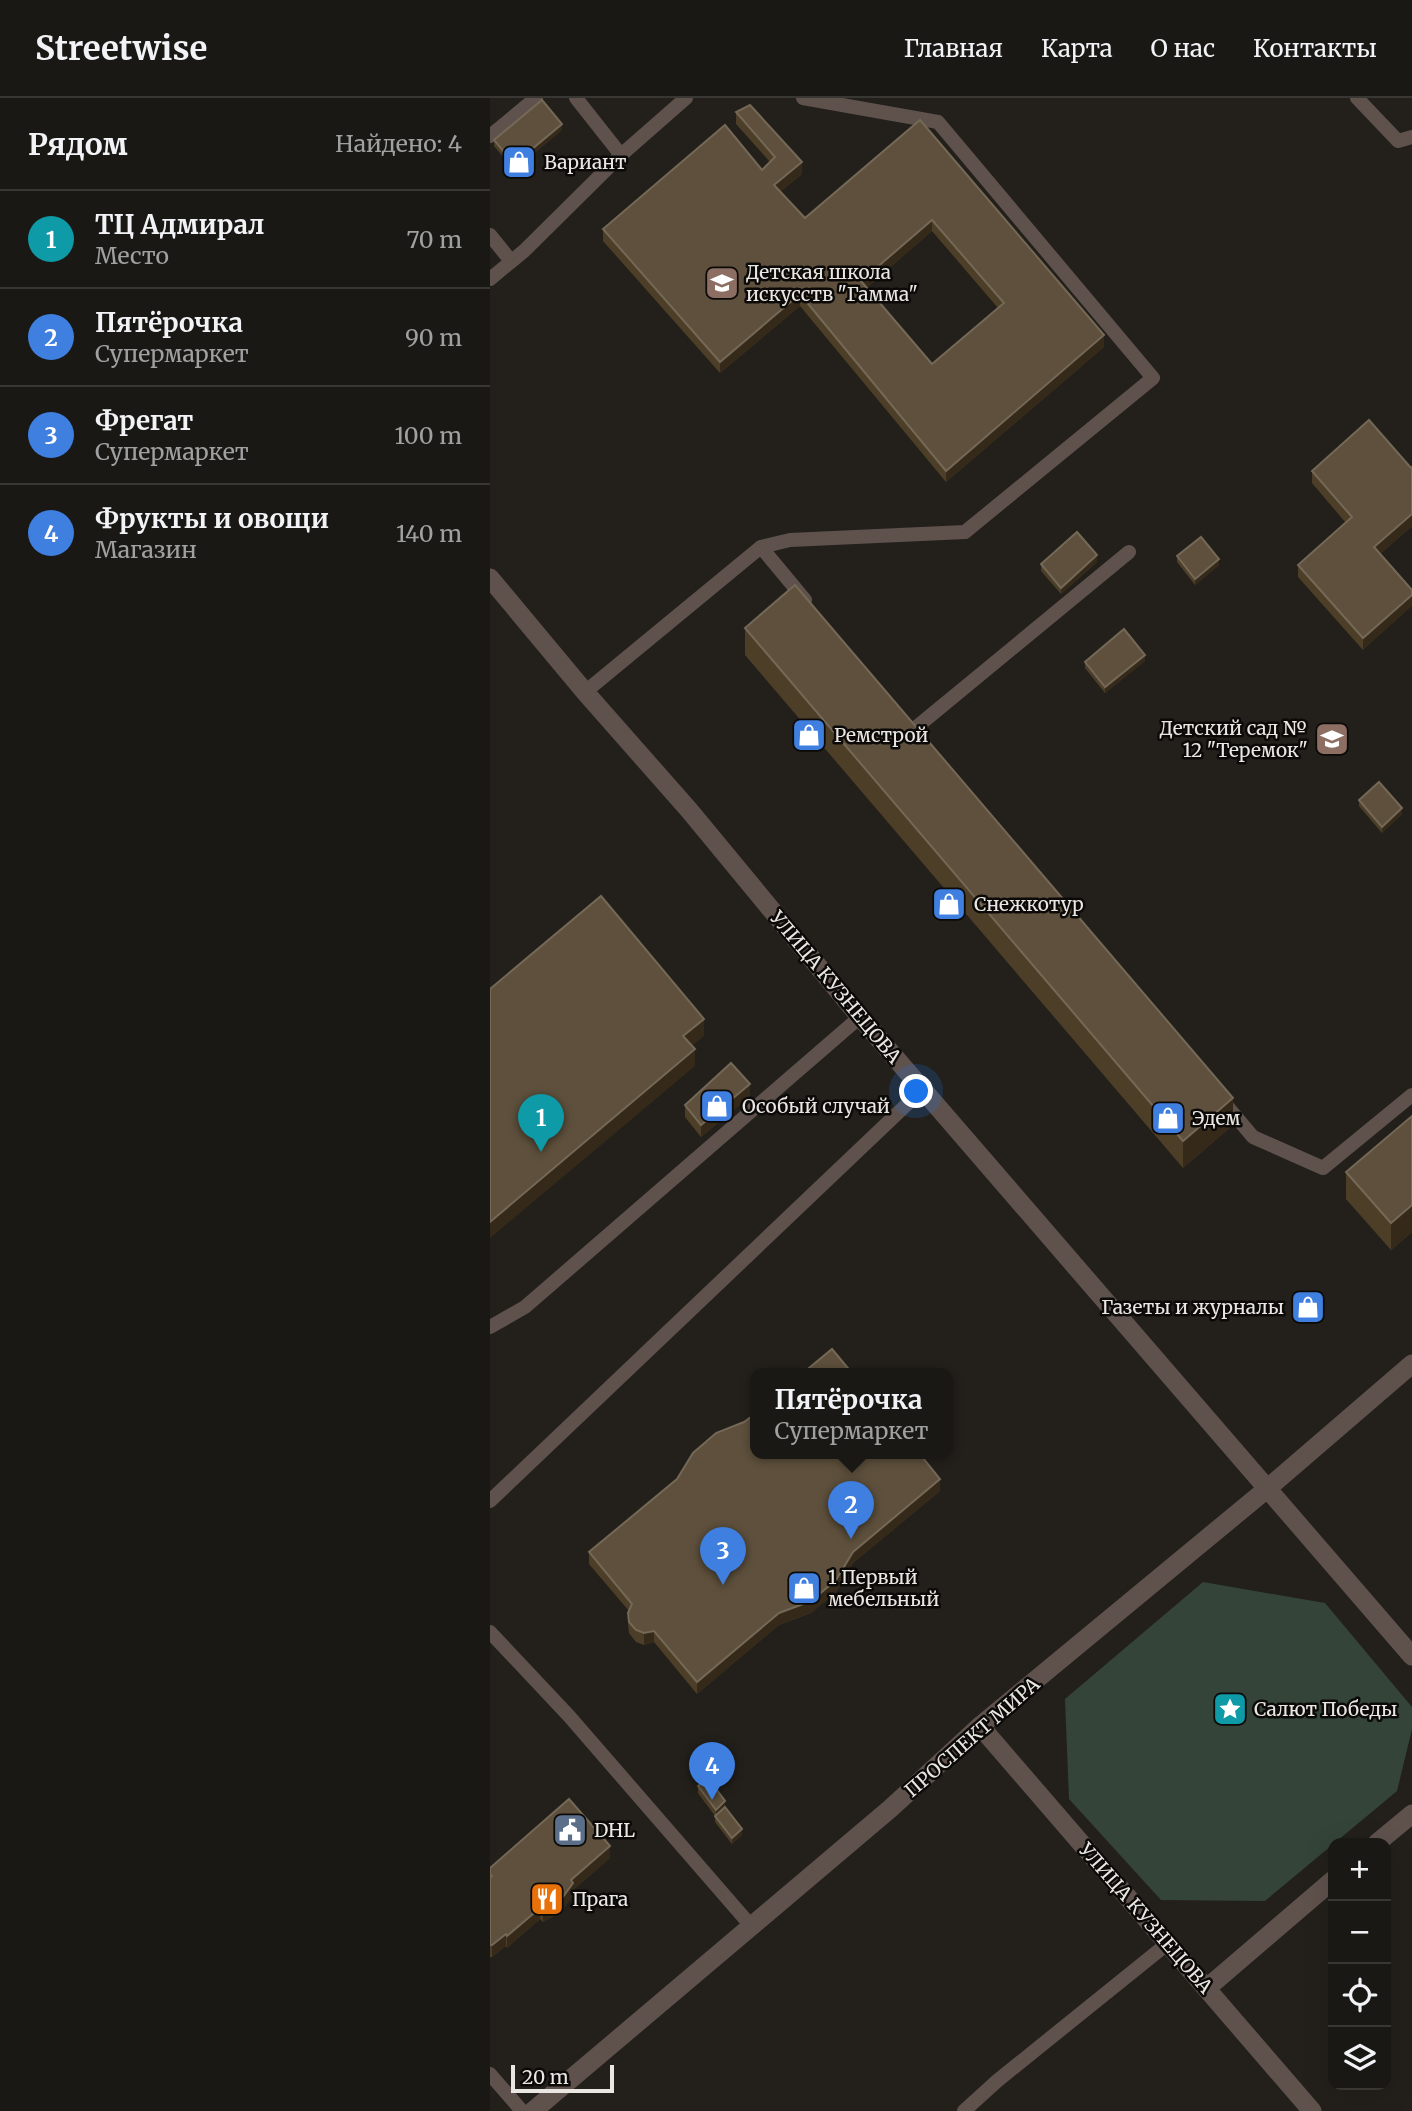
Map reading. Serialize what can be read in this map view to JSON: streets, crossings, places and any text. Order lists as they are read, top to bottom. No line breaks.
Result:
{"streets":{"street":["УЛИЦА КУЗНЕЦОВА","ПРОСПЕКТ МИРА"]},"crossings":[["УЛИЦА КУЗНЕЦОВА","ПРОСПЕКТ МИРА"]],"places":{"shop":["Вариант","Ремстрой","Снежкотур","Особый случай","Эдем","Газеты и журналы","1 Первый мебельный"],"school or university":["Детская школа искусств \"Гамма\"","Детский сад № 12 \"Теремок\""],"place":["Салют Победы"],"public building":["DHL"],"restaurant":["Прага"]},"scale_bar":"20 m","page":{"header":"Streetwise","nav":["Главная","Карта","О нас","Контакты"],"heading":["Рядом","Найдено: 4"],"list":[{"mark":"1","name":"ТЦ Адмирал","note":"Место","value":"70 m"},{"mark":"2","name":"Пятёрочка","note":"Супермаркет","value":"90 m"},{"mark":"3","name":"Фрегат","note":"Супермаркет","value":"100 m"},{"mark":"4","name":"Фрукты и овощи","note":"Магазин","value":"140 m"}],"pins":["1","2","3","4"],"popup":["Пятёрочка","Супермаркет"],"map_buttons":["+","−"],"scale":"20 m"}}
